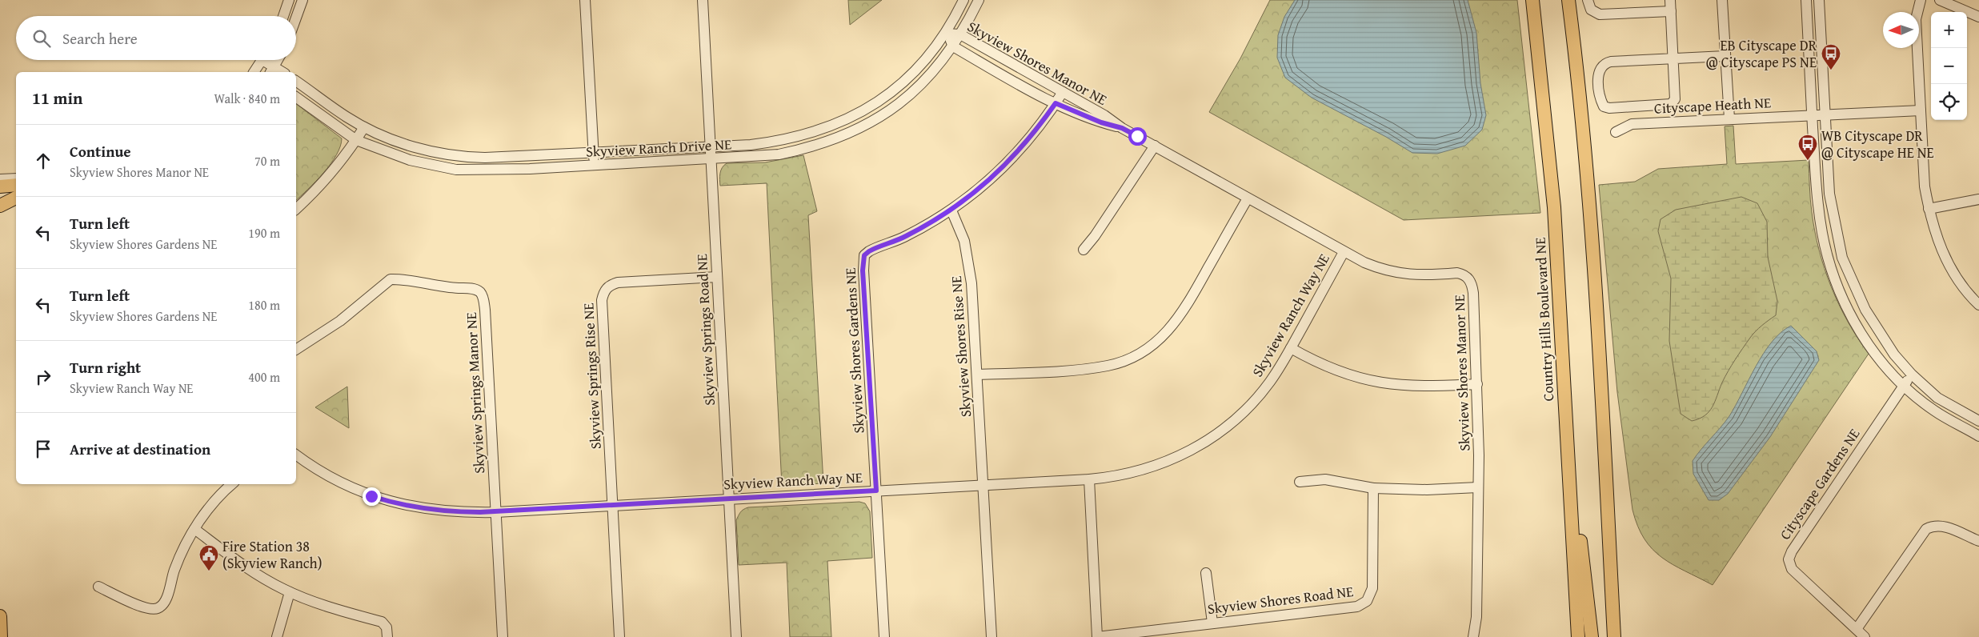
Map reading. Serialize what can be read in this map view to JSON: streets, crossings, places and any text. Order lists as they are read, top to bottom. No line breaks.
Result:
{"streets":{"main road":["Country Hills Boulevard NE"],"street":["Skyview Shores Manor NE","Cityscape Heath NE","Skyview Ranch Drive NE","Skyview Ranch Way NE","Skyview Springs Road NE","Skyview Shores Rise NE","Skyview Shores Gardens NE","Skyview Springs Rise NE","Skyview Springs Manor NE","Cityscape Gardens NE","Skyview Shores Road NE"]},"crossings":[["Skyview Shores Manor NE","Skyview Ranch Drive NE"],["Skyview Shores Manor NE","Skyview Ranch Way NE"],["Skyview Shores Manor NE","Skyview Shores Gardens NE"],["Skyview Ranch Drive NE","Skyview Springs Road NE"],["Skyview Ranch Way NE","Skyview Springs Road NE"],["Skyview Ranch Way NE","Skyview Shores Rise NE"],["Skyview Ranch Way NE","Skyview Shores Gardens NE"],["Skyview Ranch Way NE","Skyview Springs Rise NE"],["Skyview Ranch Way NE","Skyview Springs Manor NE"],["Skyview Springs Road NE","Skyview Springs Rise NE"],["Skyview Shores Rise NE","Skyview Shores Gardens NE"]],"places":{"bus stop":["EB Cityscape DR @ Cityscape PS NE","WB Cityscape DR @ Cityscape HE NE"],"public building":["Fire Station 38 (Skyview Ranch)"]},"north":"left","page":{"map_buttons":["+","−"],"search":"Search here","heading":["11 min","Walk · 840 m"],"list":[["Continue","Skyview Shores Manor NE","70 m"],["Turn left","Skyview Shores Gardens NE","190 m"],["Turn left","Skyview Shores Gardens NE","180 m"],["Turn right","Skyview Ranch Way NE","400 m"],"Arrive at destination"]}}
